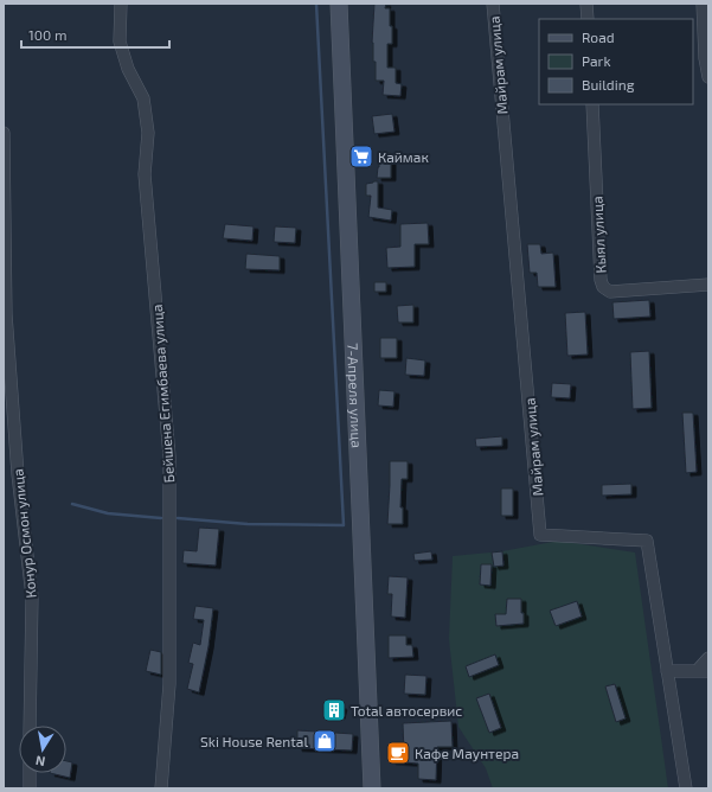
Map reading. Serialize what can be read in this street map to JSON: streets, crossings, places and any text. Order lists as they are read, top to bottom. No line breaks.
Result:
{"streets":{"main road":["7-Апреля улица"],"street":["Майрам улица","Кыял улица","Бейшена Егимбаева улица","Конур Осмон улица"]},"places":{"supermarket":["Каймак"],"building":["Total автосервис"],"shop":["Ski House Rental"],"cafe":["Кафе Маунтера"]},"legend":["Road","Park","Building"],"scale_bar":"100 m","north":"bottom"}
